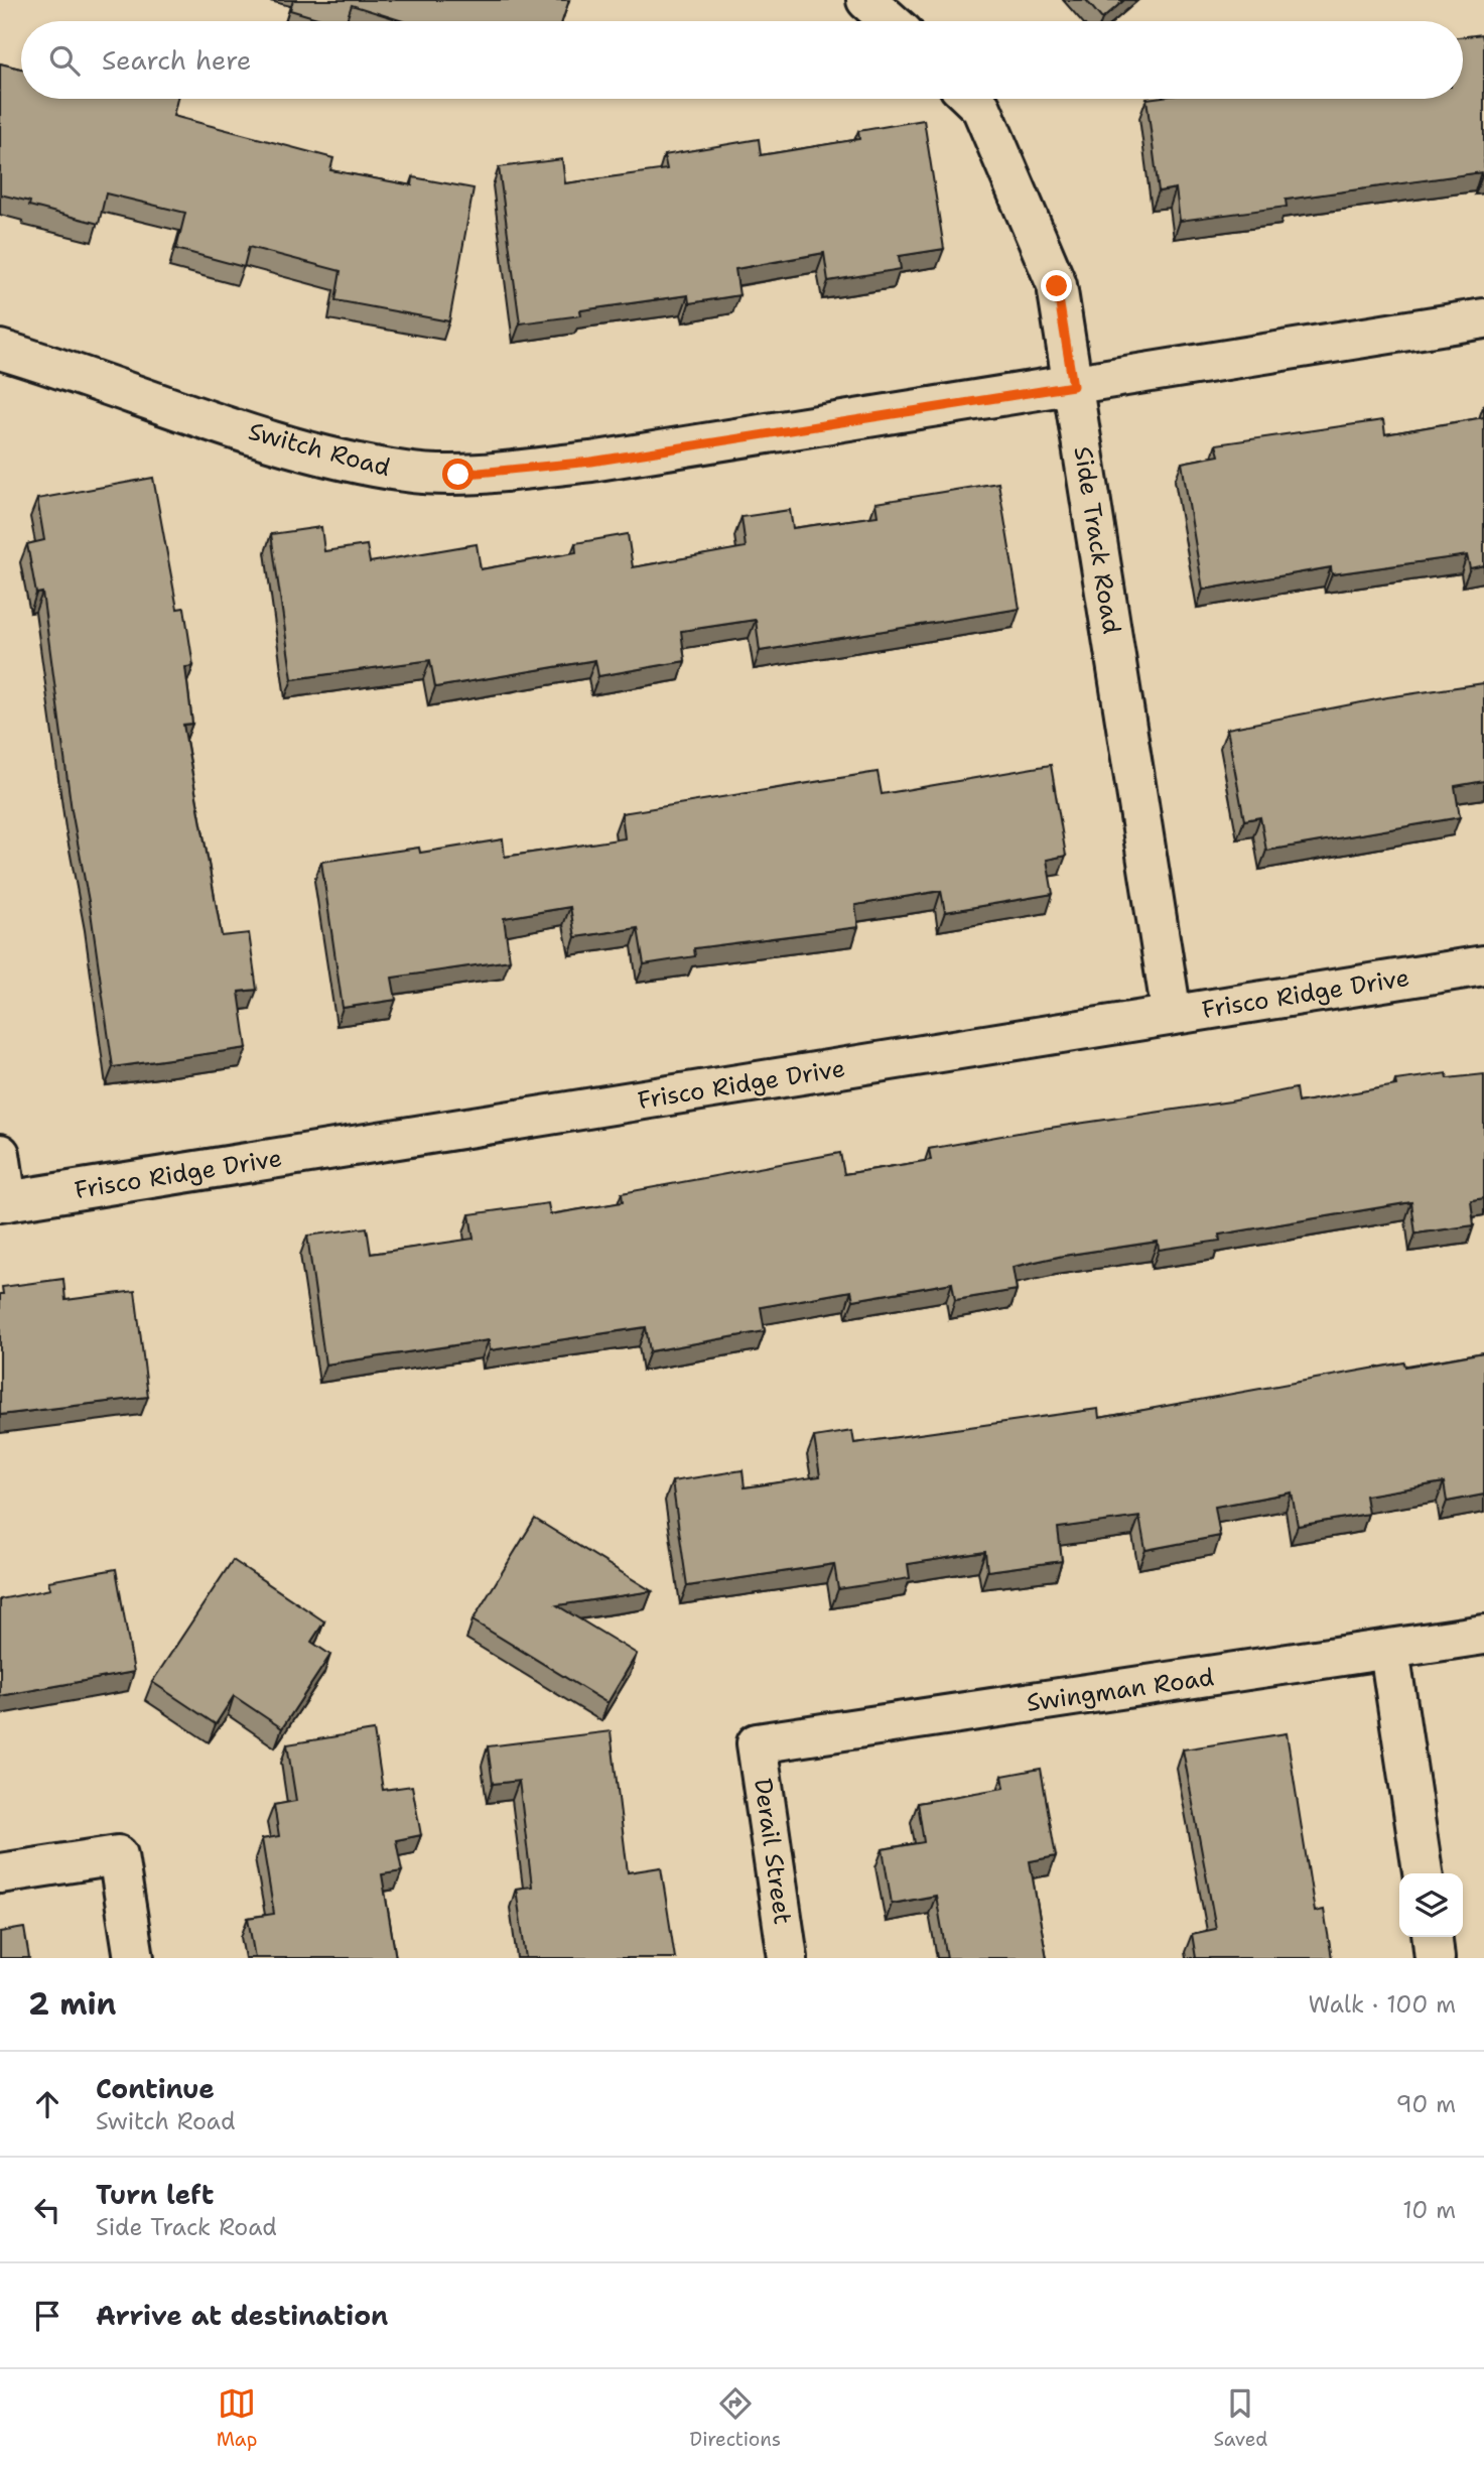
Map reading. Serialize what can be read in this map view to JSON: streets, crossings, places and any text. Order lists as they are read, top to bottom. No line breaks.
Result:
{"streets":{"street":["Switch Road","Side Track Road","Frisco Ridge Drive","Swingman Road","Derail Street"]},"crossings":[["Switch Road","Side Track Road"],["Side Track Road","Frisco Ridge Drive"],["Swingman Road","Derail Street"]],"page":{"search":"Search here","heading":["2 min","Walk · 100 m"],"list":[["Continue","Switch Road","90 m"],["Turn left","Side Track Road","10 m"],"Arrive at destination"],"nav":["Map","Directions","Saved"]}}
